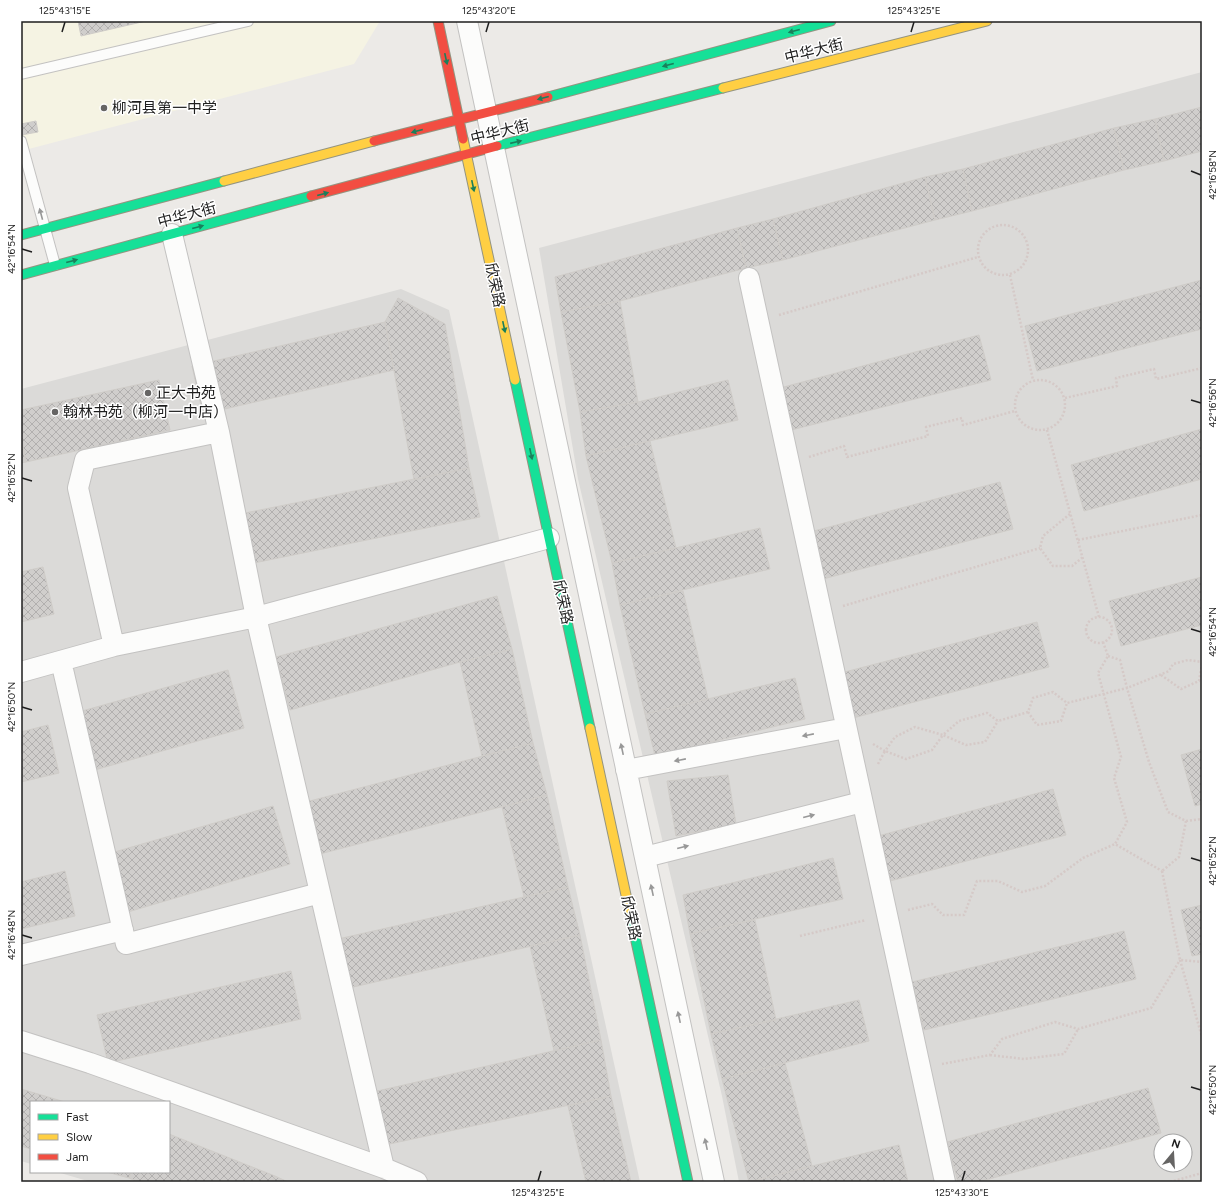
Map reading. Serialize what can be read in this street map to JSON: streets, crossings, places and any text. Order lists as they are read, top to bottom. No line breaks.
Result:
{"streets":{"main road":["中华大街","欣荣路"]},"crossings":[["中华大街","欣荣路"]],"places":["柳河县第一中学","正大书苑","翰林书苑（柳河一中店）"],"legend":["Fast","Slow","Jam"],"north":"top","coordinates":["125°43'15\"E","125°43'20\"E","125°43'25\"E","42°16'58\"N","42°16'54\"N","42°16'56\"N","42°16'52\"N","42°16'50\"N","42°16'48\"N","125°43'30\"E"]}
